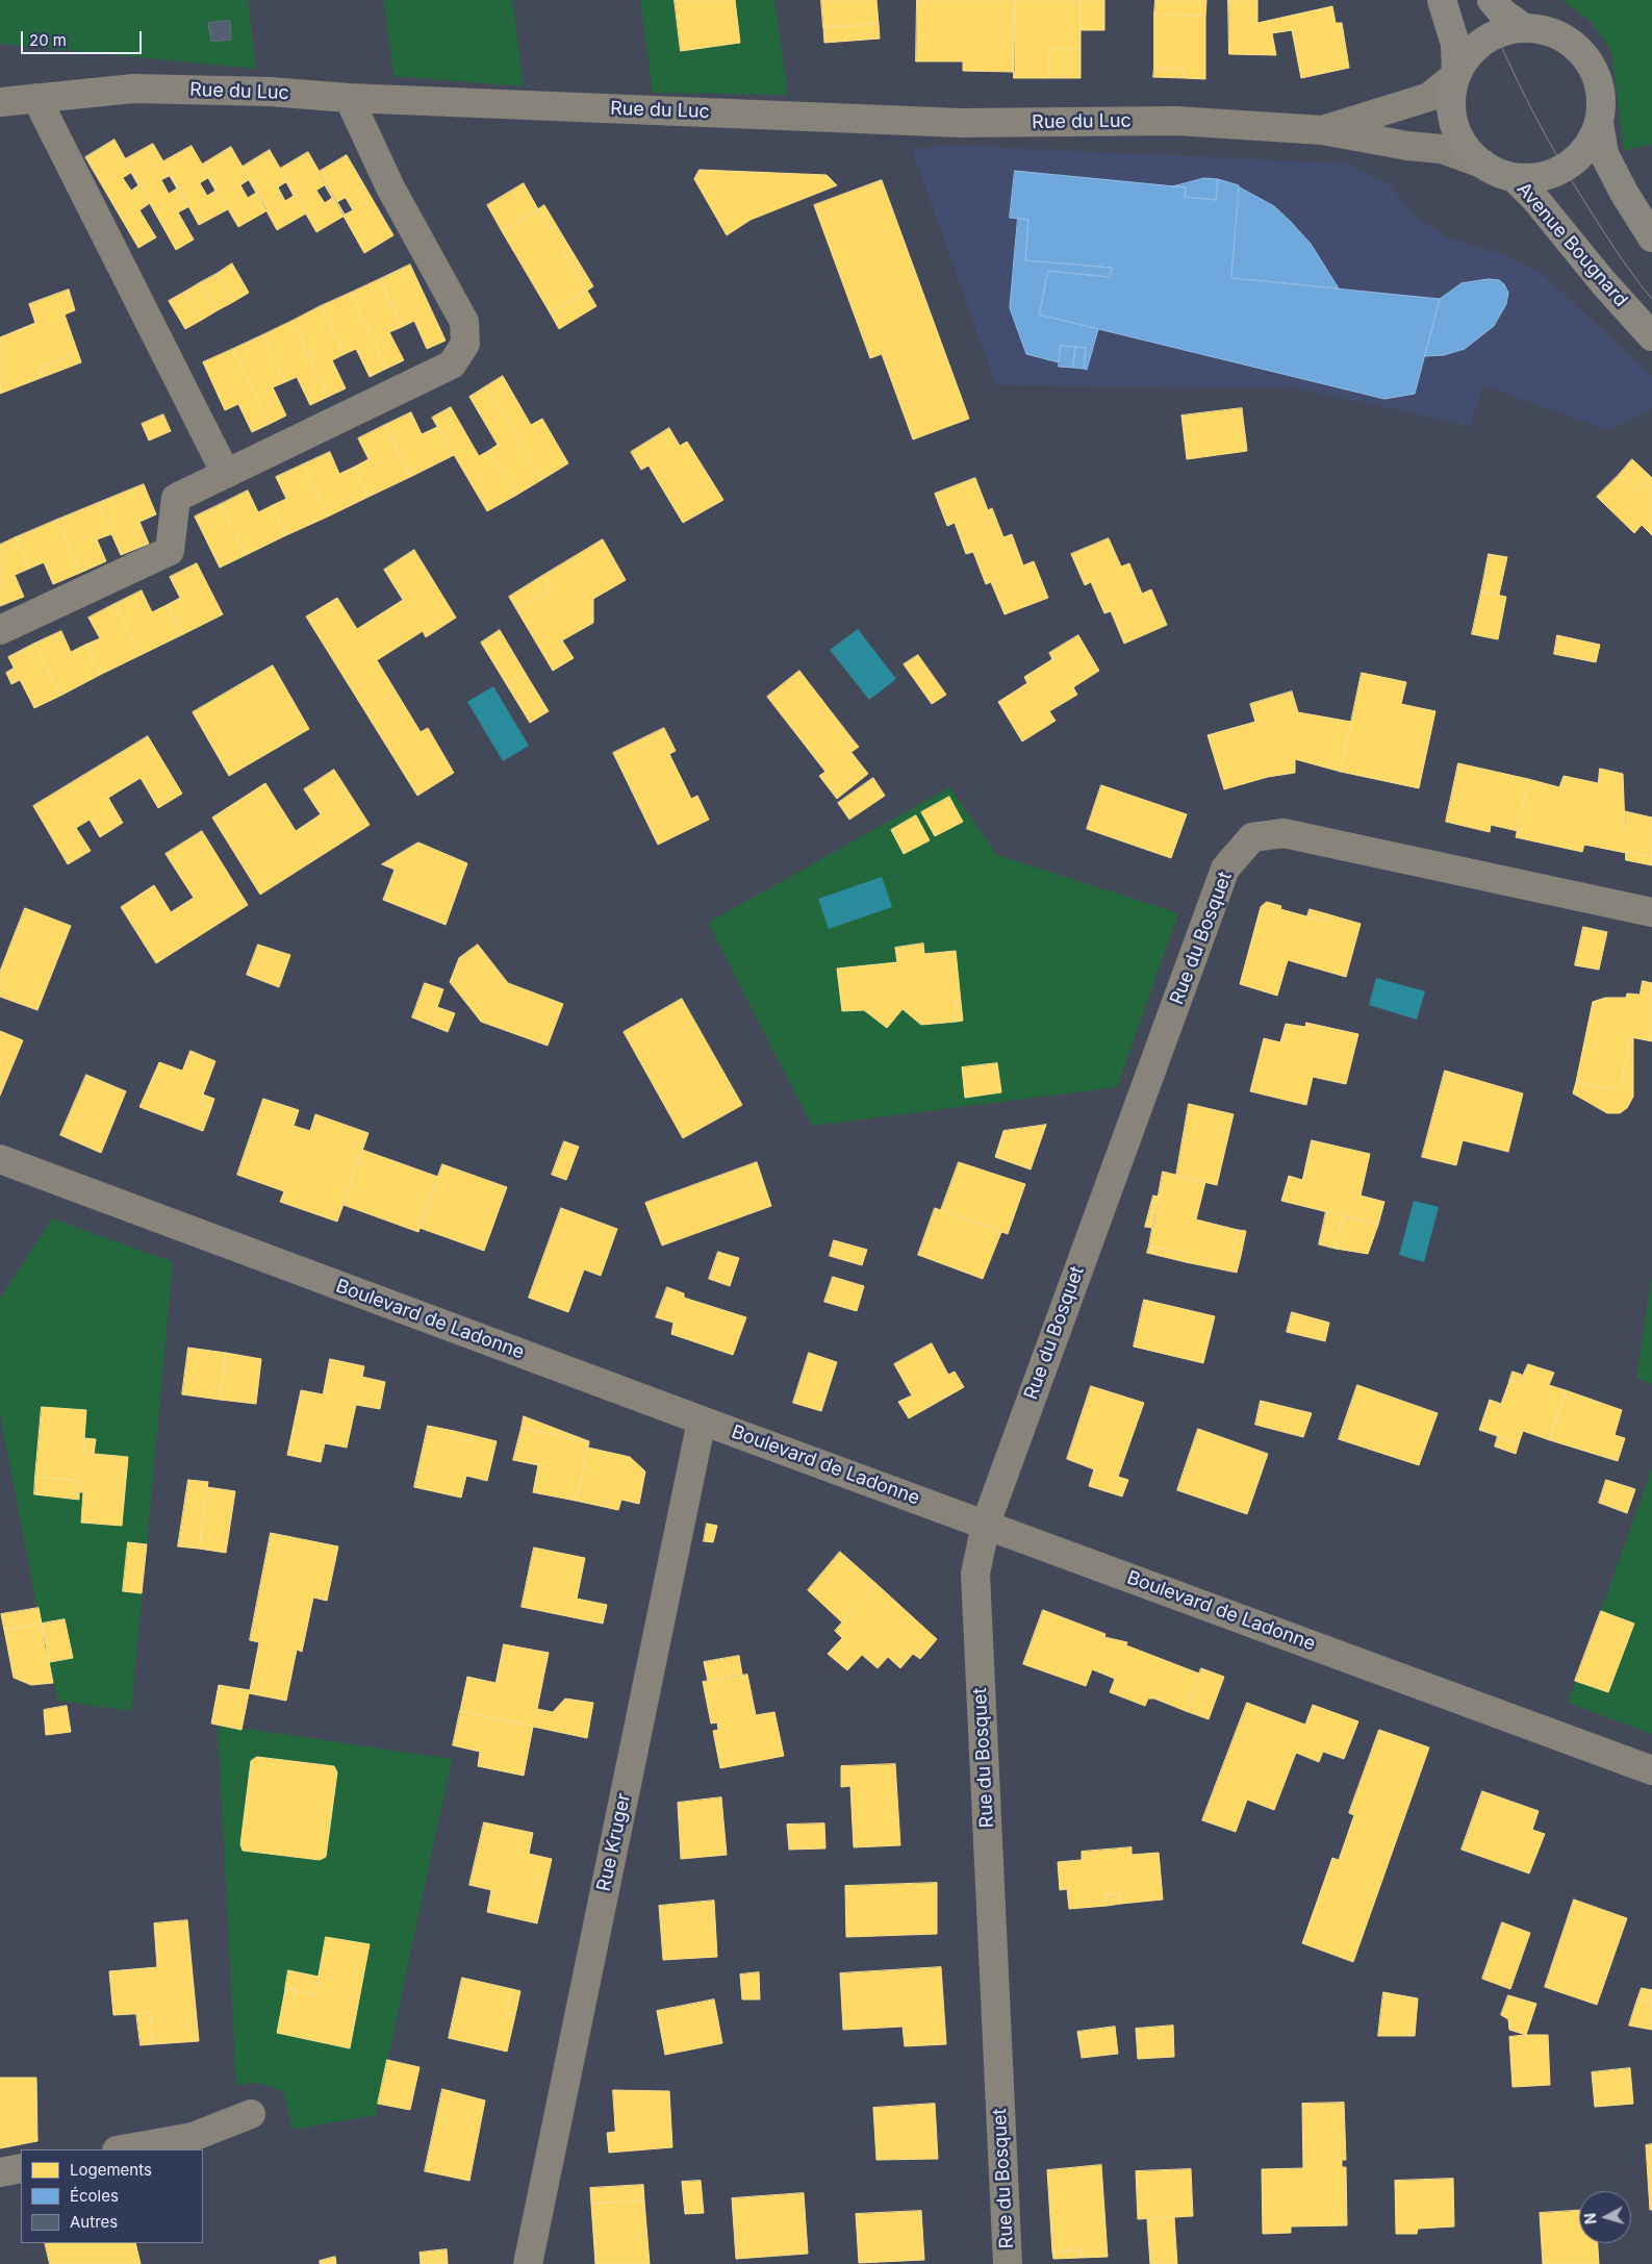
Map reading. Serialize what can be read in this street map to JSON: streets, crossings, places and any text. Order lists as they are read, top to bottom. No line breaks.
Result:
{"streets":{"main road":["Avenue Bougnard"],"street":["Rue du Luc","Rue du Bosquet","Boulevard de Ladonne","Rue Kruger"]},"crossings":[["Rue du Luc","Avenue Bougnard"],["Rue du Bosquet","Boulevard de Ladonne"],["Boulevard de Ladonne","Rue Kruger"]],"legend":["Logements","Écoles","Autres"],"scale_bar":"20 m","north":"left"}
